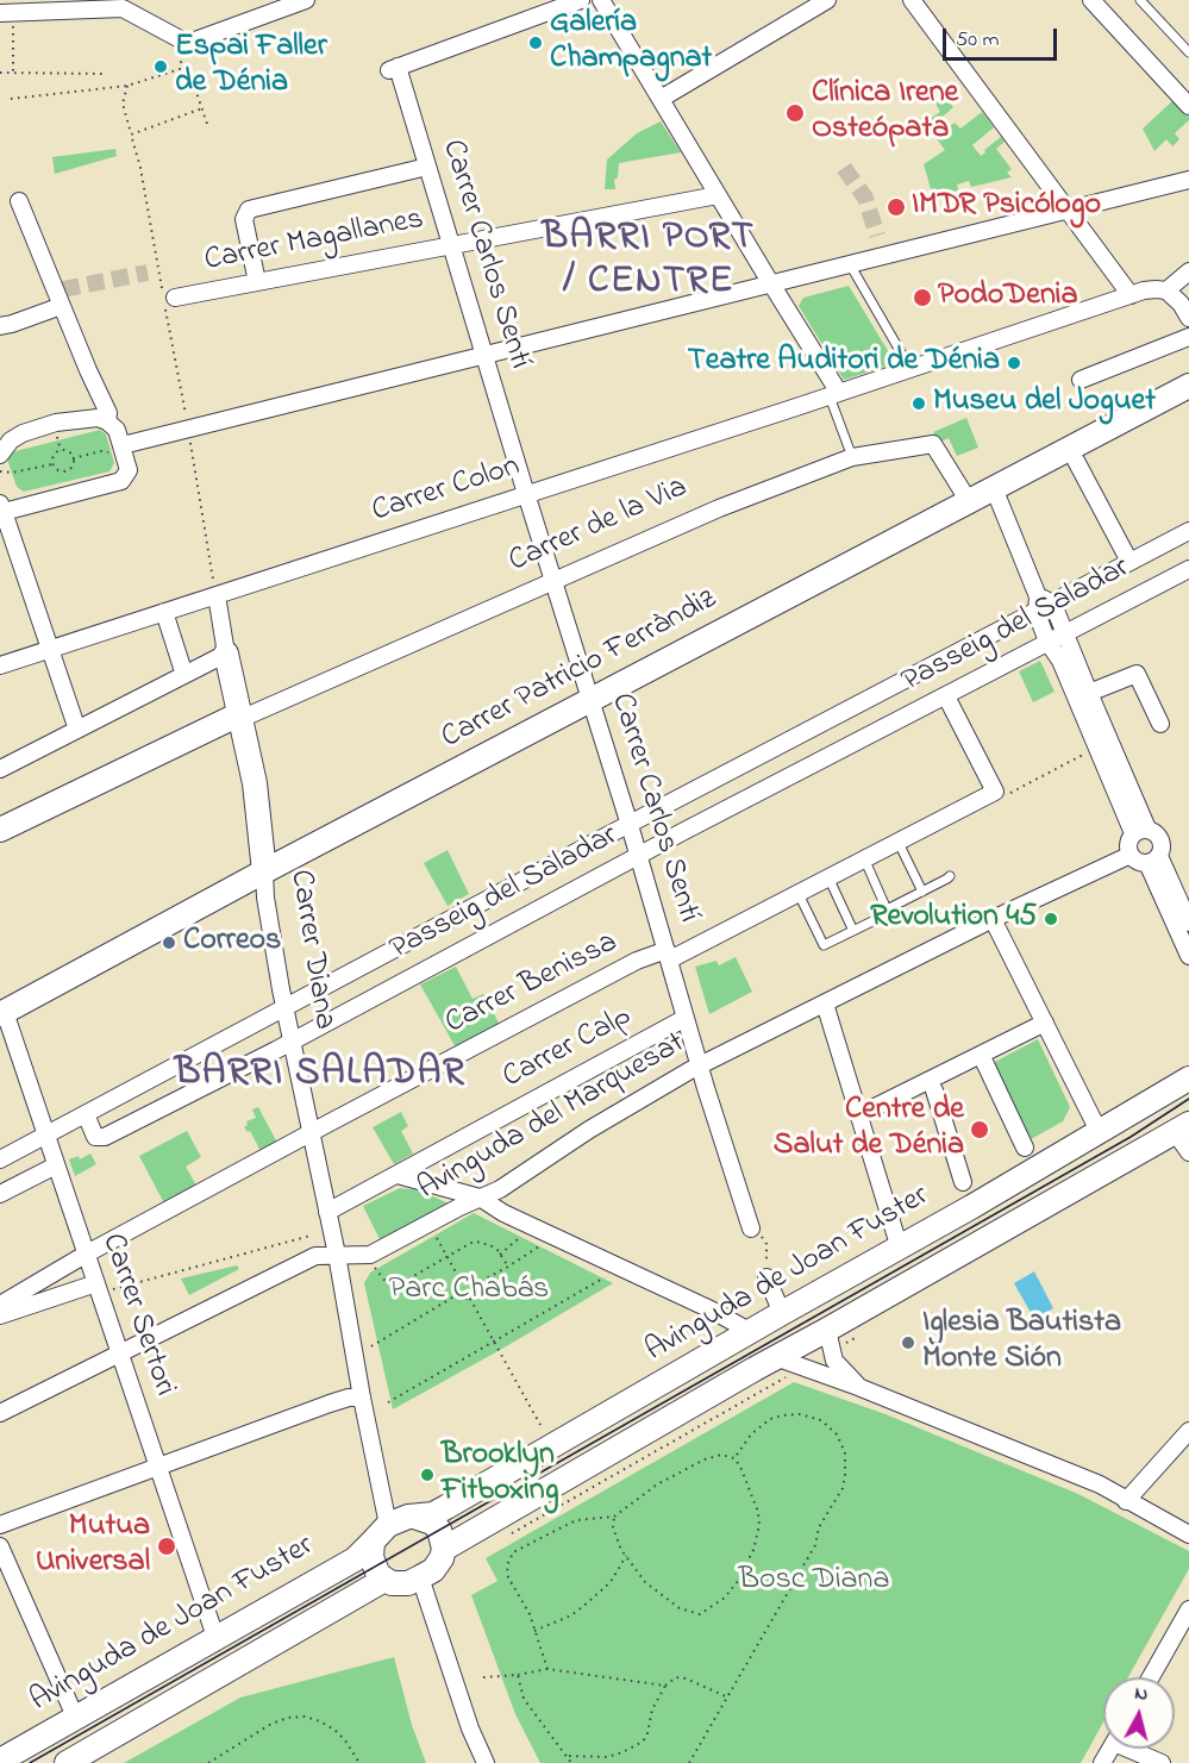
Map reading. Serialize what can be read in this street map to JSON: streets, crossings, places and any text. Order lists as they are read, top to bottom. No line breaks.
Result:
{"streets":{"main road":["Carrer de la Via","Carrer Patricio Ferràndiz","Carrer Diana","Avinguda de Joan Fuster"],"street":["Carrer Magallanes","Carrer Carlos Sentí","Carrer Colon","Passeig del Saladar","Carrer Benissa","Carrer Calp","Avinguda del Marquesat","Carrer Sertori"]},"crossings":[["Carrer Magallanes","Carrer Carlos Sentí"],["Carrer Carlos Sentí","Carrer Colon"],["Carrer Carlos Sentí","Carrer de la Via"],["Carrer Carlos Sentí","Passeig del Saladar"],["Carrer Carlos Sentí","Carrer Patricio Ferràndiz"],["Carrer Carlos Sentí","Carrer Benissa"],["Carrer Carlos Sentí","Carrer Calp"],["Carrer Carlos Sentí","Avinguda del Marquesat"],["Carrer Colon","Carrer Diana"],["Carrer de la Via","Carrer Diana"],["Passeig del Saladar","Carrer Diana"],["Passeig del Saladar","Carrer Sertori"],["Carrer Patricio Ferràndiz","Carrer Diana"],["Carrer Patricio Ferràndiz","Carrer Sertori"],["Carrer Diana","Carrer Benissa"],["Carrer Diana","Carrer Calp"],["Carrer Diana","Avinguda del Marquesat"],["Carrer Diana","Avinguda de Joan Fuster"],["Carrer Benissa","Carrer Sertori"],["Avinguda del Marquesat","Carrer Sertori"],["Avinguda de Joan Fuster","Carrer Sertori"]],"districts":["BARRI PORT / CENTRE","BARRI SALADAR"],"parks":["Parc Chabás","Bosc Diana"],"places":["Galería Champagnat","Espai Faller de Dénia","Clínica Irene Osteópata","IMDR Psicólogo","PodoDenia","Teatre Auditori de Dénia","Museu del Joguet","Revolution 45","Correos","Centre de Salut de Dénia","Iglesia Bautista Monte Sión","Brooklyn Fitboxing","Mutua Universal"],"scale_bar":"50 m","north":"top"}
